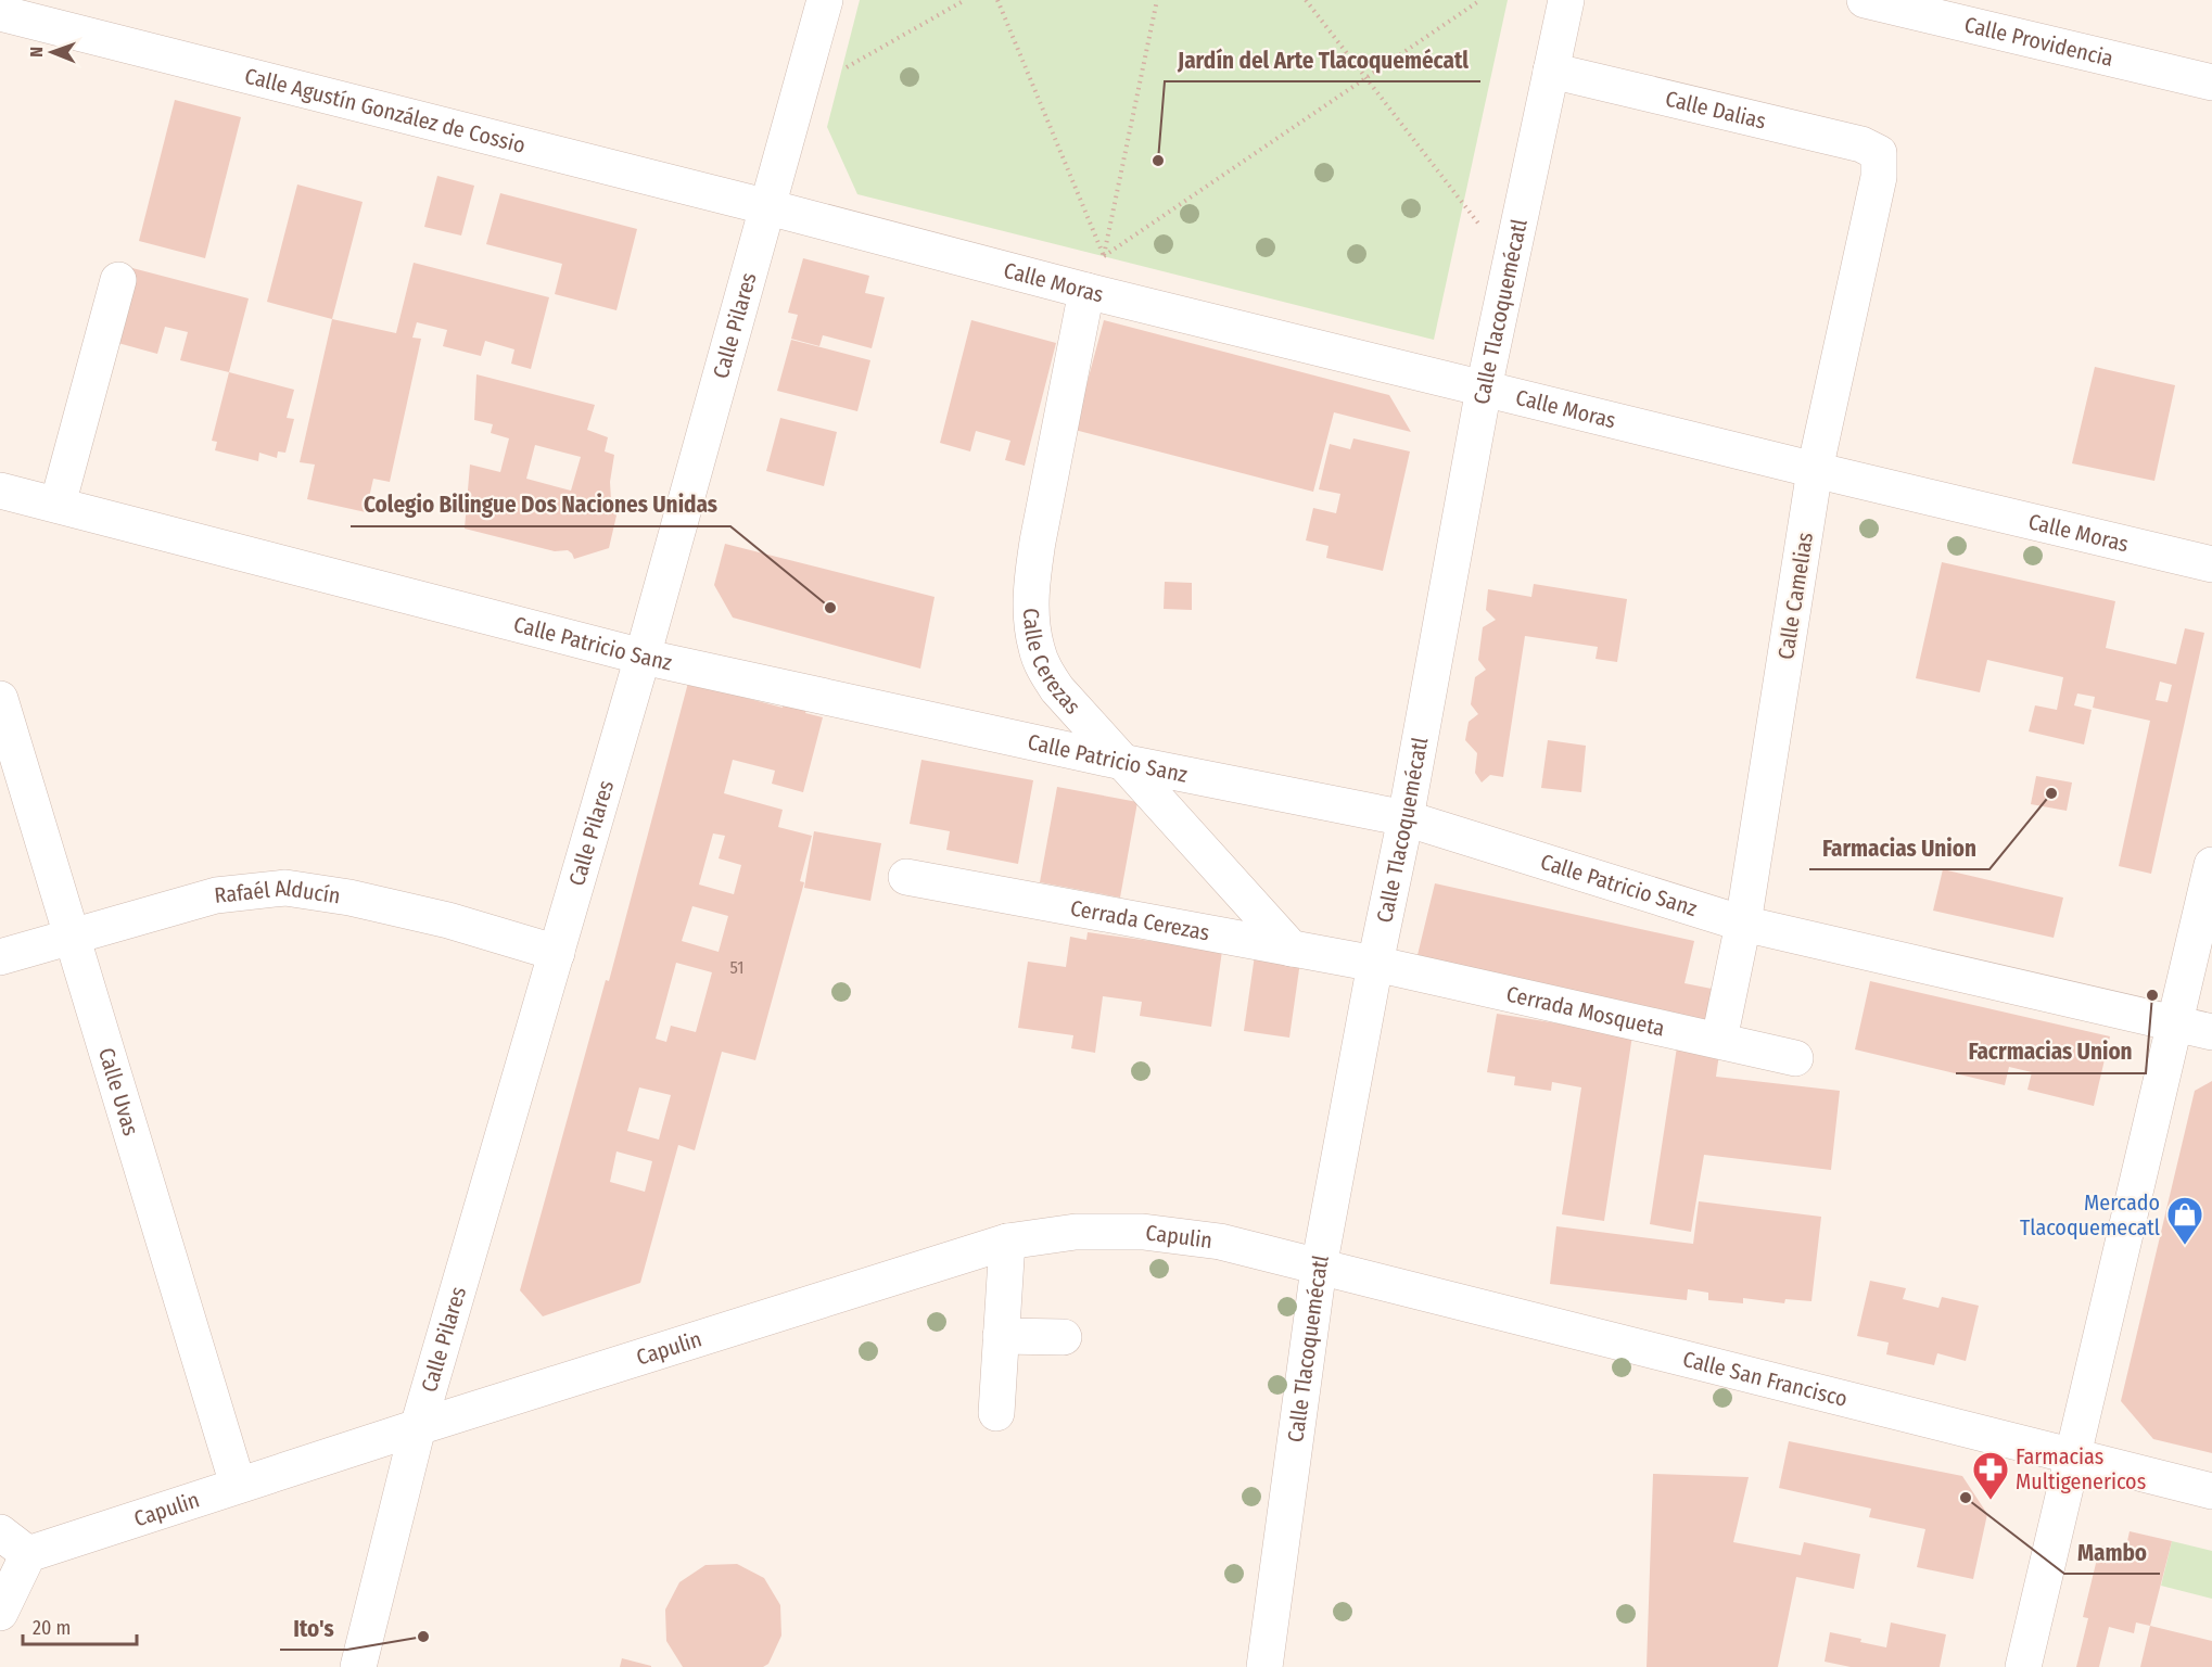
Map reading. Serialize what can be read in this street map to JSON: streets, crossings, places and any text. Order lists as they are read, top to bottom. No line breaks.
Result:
{"streets":{"street":["Calle Providencia","Calle Dalias","Calle Agustín González de Cossio","Calle Moras","Calle Tlacoquemécatl","Calle Pilares","Calle Camelias","Calle Patricio Sanz","Calle Cerezas","Rafaél Alducín","Cerrada Cerezas","Cerrada Mosqueta","Calle Uvas","Capulin","Calle San Francisco"]},"crossings":[["Calle Dalias","Calle Tlacoquemécatl"],["Calle Dalias","Calle Camelias"],["Calle Agustín González de Cossio","Calle Moras"],["Calle Agustín González de Cossio","Calle Pilares"],["Calle Moras","Calle Tlacoquemécatl"],["Calle Moras","Calle Pilares"],["Calle Moras","Calle Camelias"],["Calle Moras","Calle Cerezas"],["Calle Tlacoquemécatl","Calle Patricio Sanz"],["Calle Tlacoquemécatl","Cerrada Cerezas"],["Calle Tlacoquemécatl","Cerrada Mosqueta"],["Calle Tlacoquemécatl","Capulin"],["Calle Tlacoquemécatl","Calle San Francisco"],["Calle Pilares","Calle Patricio Sanz"],["Calle Pilares","Rafaél Alducín"],["Calle Pilares","Capulin"],["Calle Camelias","Calle Patricio Sanz"],["Calle Camelias","Cerrada Mosqueta"],["Calle Patricio Sanz","Calle Cerezas"],["Calle Cerezas","Cerrada Cerezas"],["Rafaél Alducín","Calle Uvas"],["Cerrada Cerezas","Cerrada Mosqueta"],["Calle Uvas","Capulin"],["Capulin","Calle San Francisco"]],"places":{"other":["Jardín del Arte Tlacoquemécatl","Colegio Bilingue Dos Naciones Unidas","Farmacias Union","Facrmacias Union","Mambo","Ito's"],"shop":["Mercado Tlacoquemecatl"],"pharmacy":["Farmacias Multigenericos"]},"house_numbers":["51"],"scale_bar":"20 m","north":"left"}
